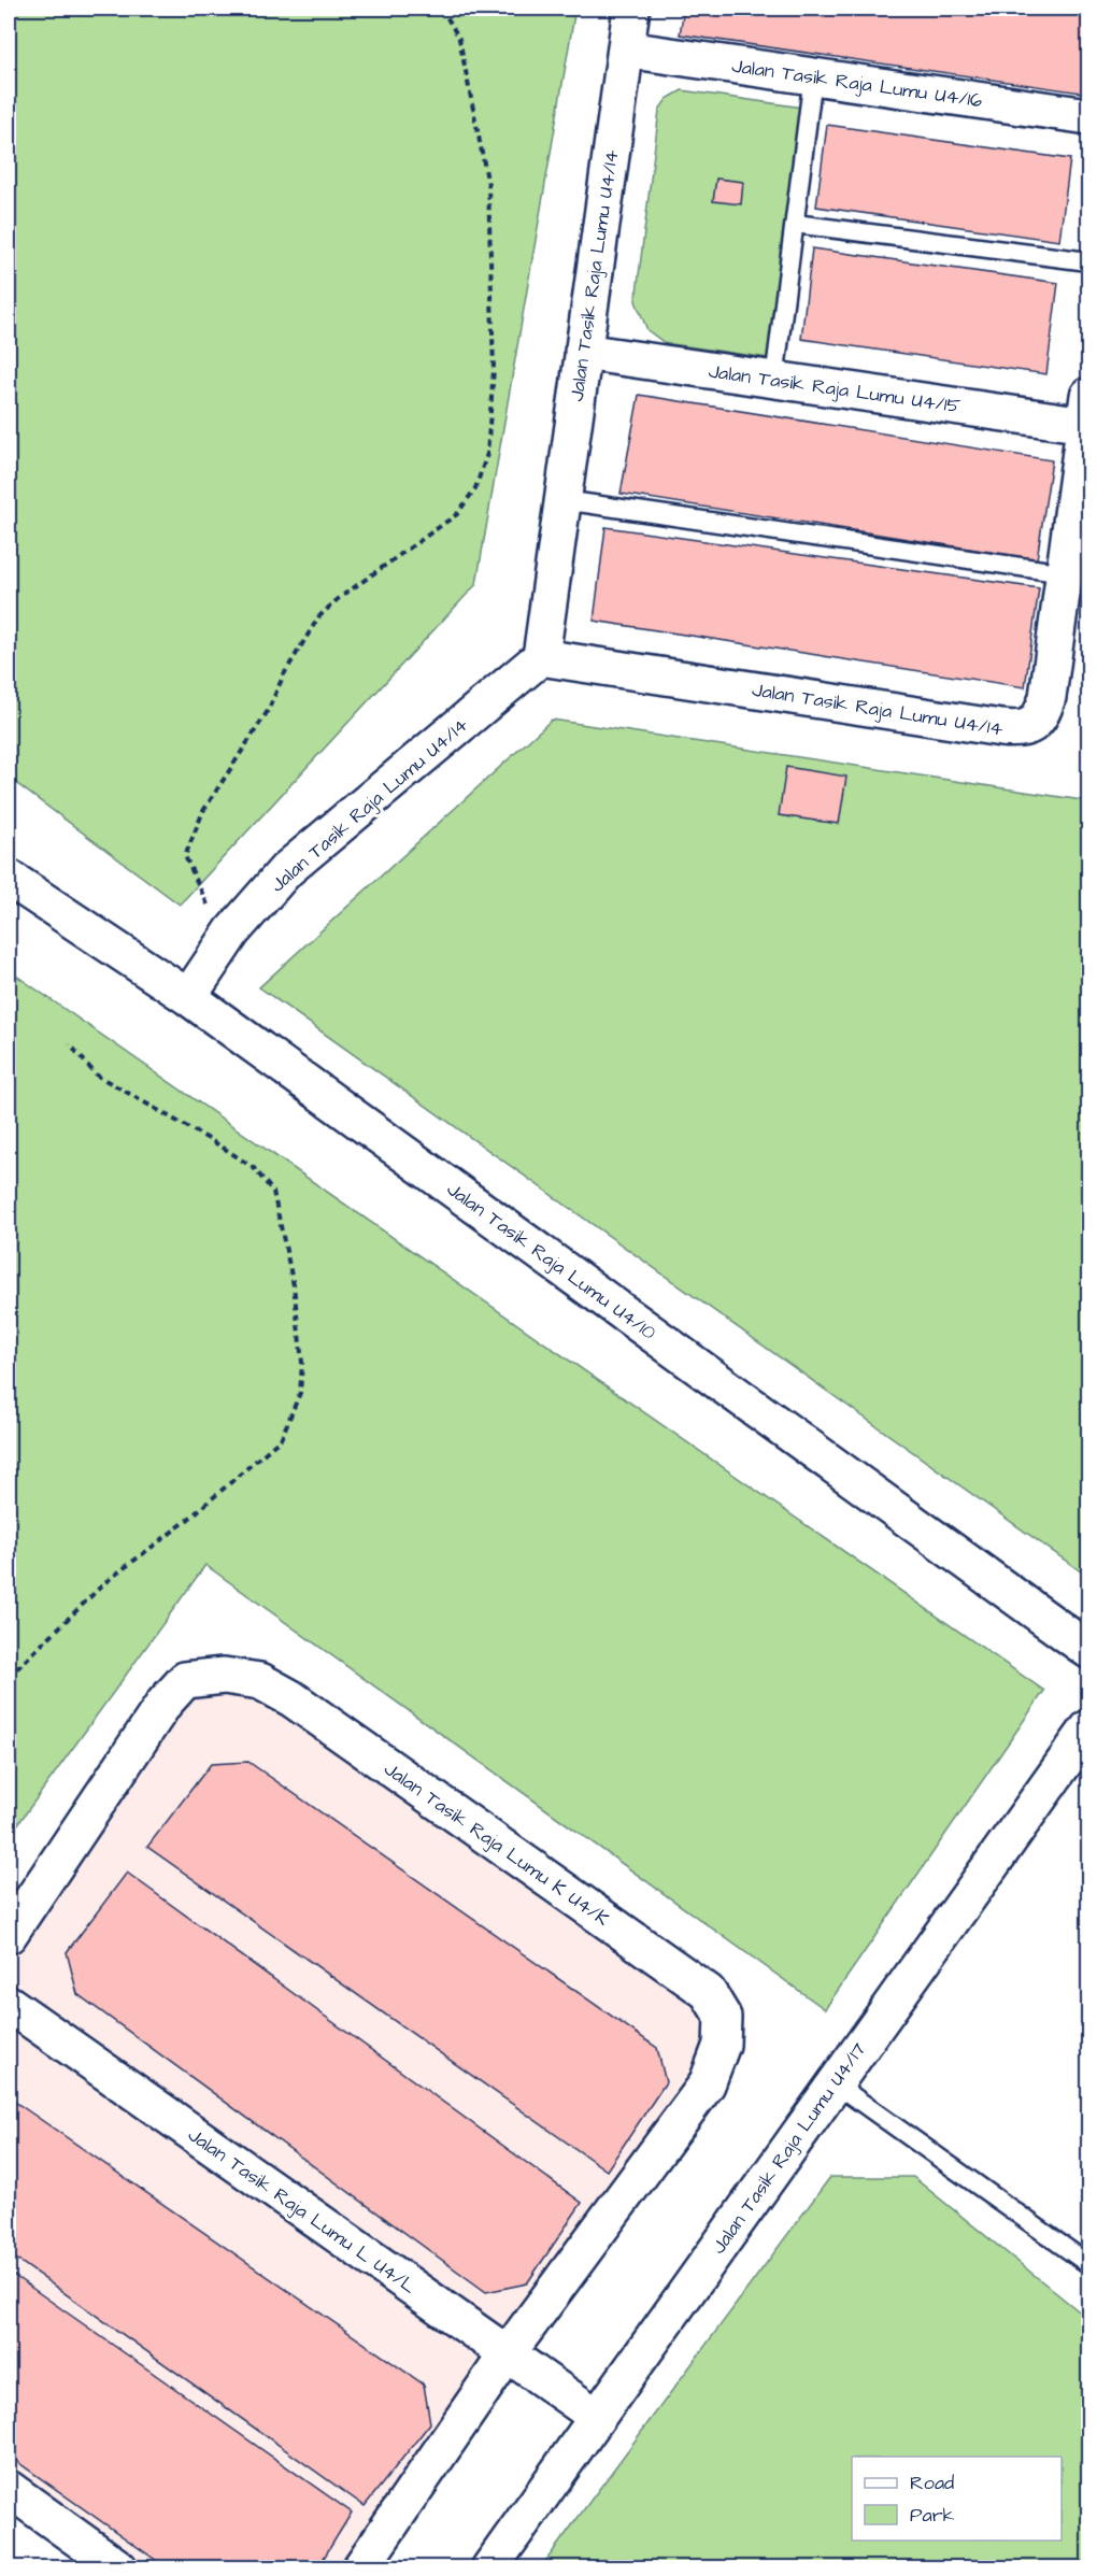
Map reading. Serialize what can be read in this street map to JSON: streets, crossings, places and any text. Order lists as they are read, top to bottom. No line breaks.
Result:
{"streets":{"street":["Jalan Tasik Raja Lumu U4/16","Jalan Tasik Raja Lumu U4/14","Jalan Tasik Raja Lumu U4/15","Jalan Tasik Raja Lumu U4/10","Jalan Tasik Raja Lumu K U4/K","Jalan Tasik Raja Lumu U4/17","Jalan Tasik Raja Lumu L U4/L"]},"crossings":[["Jalan Tasik Raja Lumu U4/16","Jalan Tasik Raja Lumu U4/14"],["Jalan Tasik Raja Lumu U4/14","Jalan Tasik Raja Lumu U4/15"],["Jalan Tasik Raja Lumu U4/14","Jalan Tasik Raja Lumu U4/10"],["Jalan Tasik Raja Lumu K U4/K","Jalan Tasik Raja Lumu L U4/L"],["Jalan Tasik Raja Lumu U4/17","Jalan Tasik Raja Lumu L U4/L"]],"legend":["Road","Park"]}
